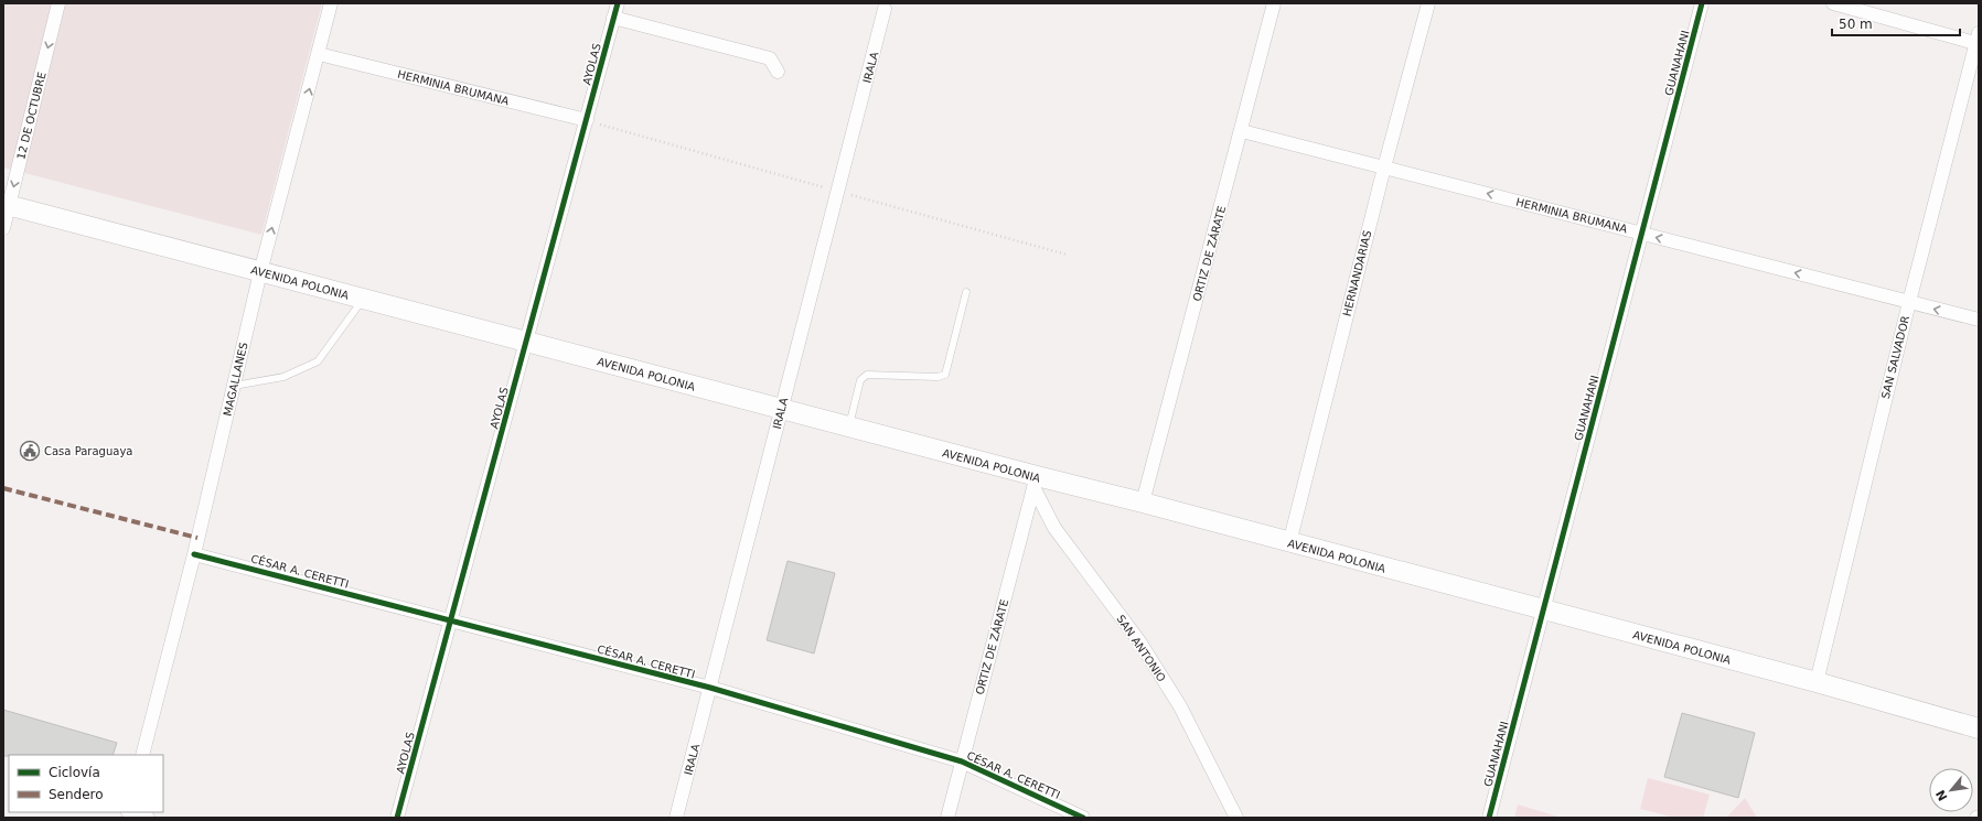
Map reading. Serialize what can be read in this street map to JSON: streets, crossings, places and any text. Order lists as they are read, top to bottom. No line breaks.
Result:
{"streets":{"main road":["AVENIDA POLONIA"],"street":["GUANAHANI","AYOLAS","IRALA","HERMINIA BRUMANA","12 DE OCTUBRE","ORTIZ DE ZÁRATE","HERNANDARIAS","SAN SALVADOR","MAGALLANES","CÉSAR A. CERETTI","SAN ANTONIO"]},"crossings":[["GUANAHANI","HERMINIA BRUMANA"],["GUANAHANI","AVENIDA POLONIA"],["AYOLAS","HERMINIA BRUMANA"],["AYOLAS","AVENIDA POLONIA"],["AYOLAS","CÉSAR A. CERETTI"],["IRALA","AVENIDA POLONIA"],["IRALA","CÉSAR A. CERETTI"],["HERMINIA BRUMANA","ORTIZ DE ZÁRATE"],["HERMINIA BRUMANA","HERNANDARIAS"],["HERMINIA BRUMANA","SAN SALVADOR"],["HERMINIA BRUMANA","MAGALLANES"],["12 DE OCTUBRE","AVENIDA POLONIA"],["ORTIZ DE ZÁRATE","AVENIDA POLONIA"],["ORTIZ DE ZÁRATE","CÉSAR A. CERETTI"],["ORTIZ DE ZÁRATE","SAN ANTONIO"],["HERNANDARIAS","AVENIDA POLONIA"],["AVENIDA POLONIA","SAN SALVADOR"],["AVENIDA POLONIA","MAGALLANES"],["AVENIDA POLONIA","SAN ANTONIO"],["MAGALLANES","CÉSAR A. CERETTI"]],"one_way":["HERMINIA BRUMANA","12 DE OCTUBRE"],"places":{"public building":["Casa Paraguaya"]},"legend":["Ciclovía","Sendero"],"scale_bar":"50 m","north":"bottom left"}
